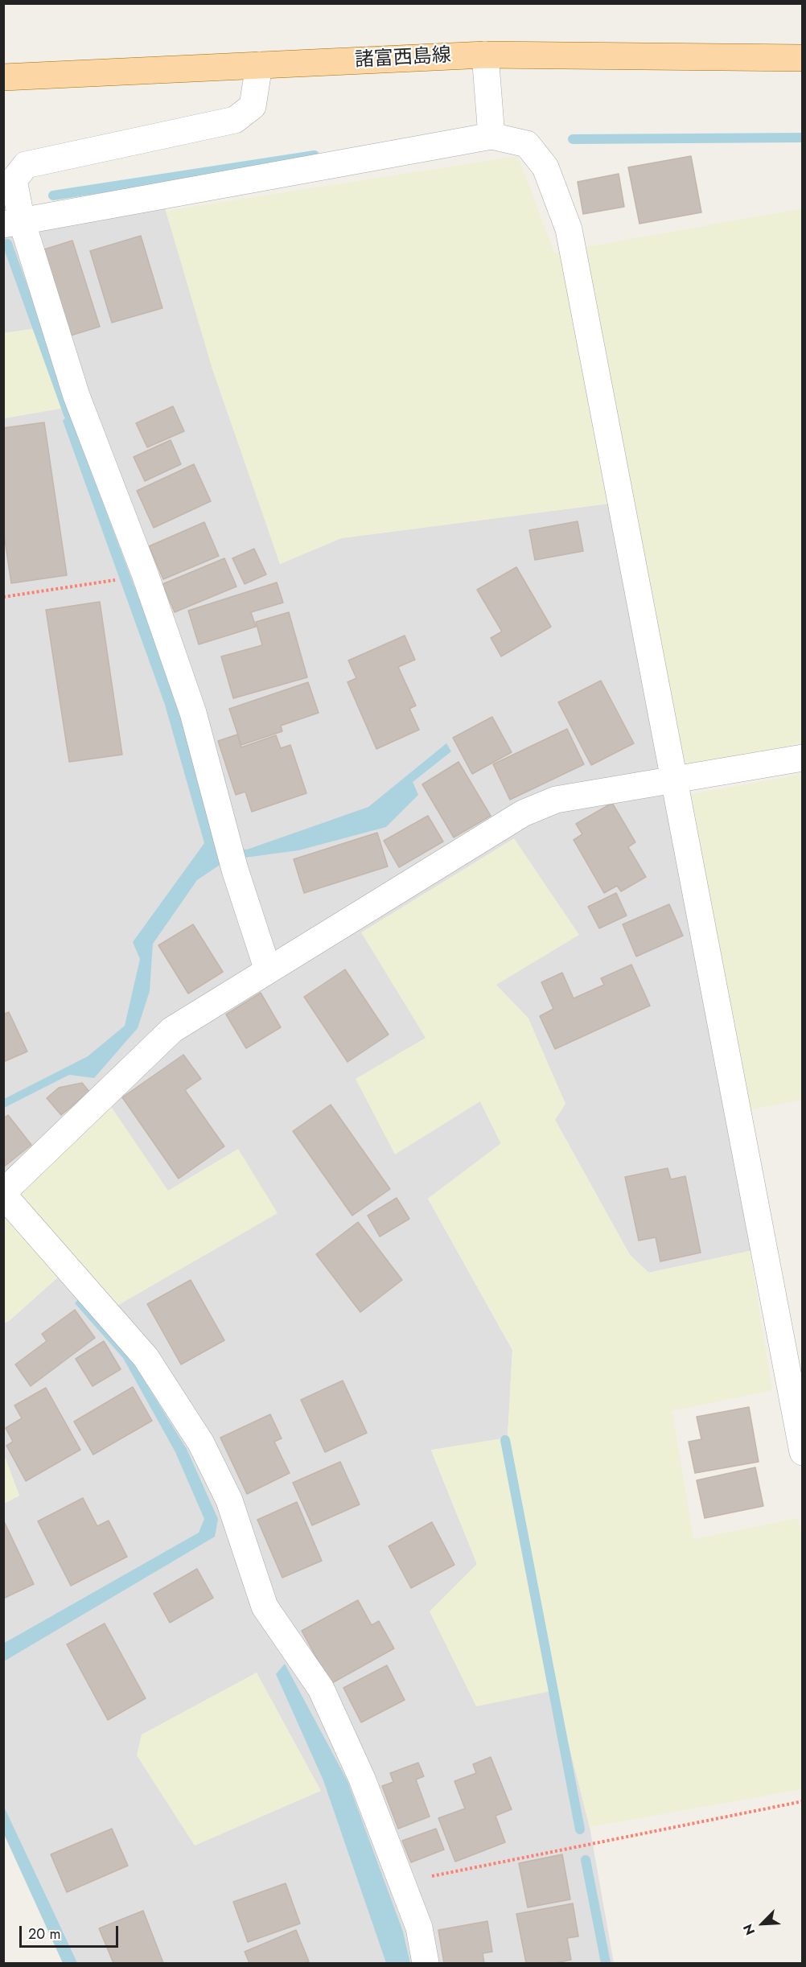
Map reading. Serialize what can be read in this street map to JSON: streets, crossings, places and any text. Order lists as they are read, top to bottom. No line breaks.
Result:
{"streets":{"main road":["諸富西島線"]},"scale_bar":"20 m","north":"bottom left"}
